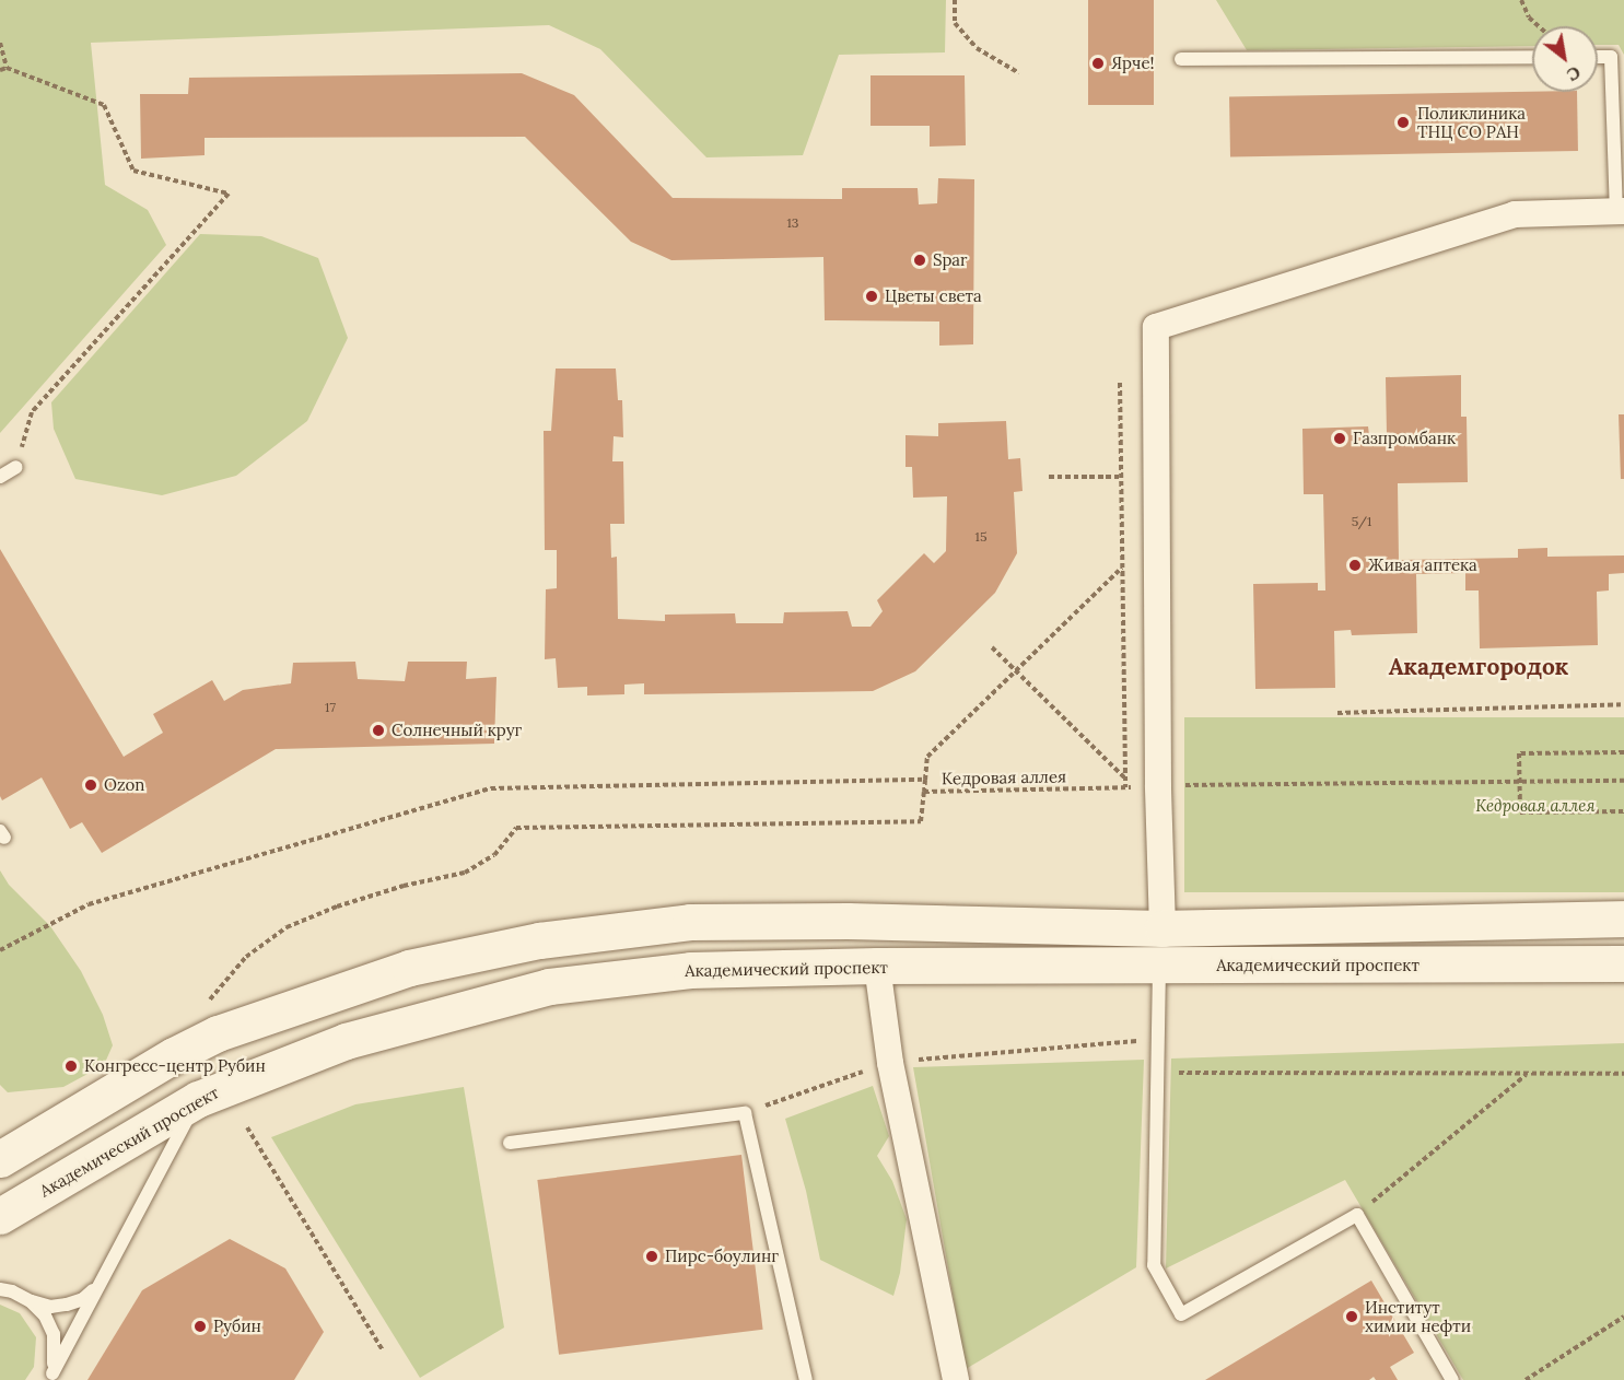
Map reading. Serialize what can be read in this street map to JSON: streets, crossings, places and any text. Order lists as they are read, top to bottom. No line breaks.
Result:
{"streets":{"main road":["Академический проспект"],"path":["Кедровая аллея"]},"districts":["Академгородок"],"parks":["Кедровая аллея"],"places":["Ярче!","Поликлиника ТНЦ СО РАН","Spar","Цветы света","Газпромбанк","Живая аптека","Солнечный круг","Ozon","Конгресс-центр Рубин","Пирс-боулинг","Институт химии нефти","Рубин"],"house_numbers":["13","5/1","15","17"],"north":"bottom right"}
